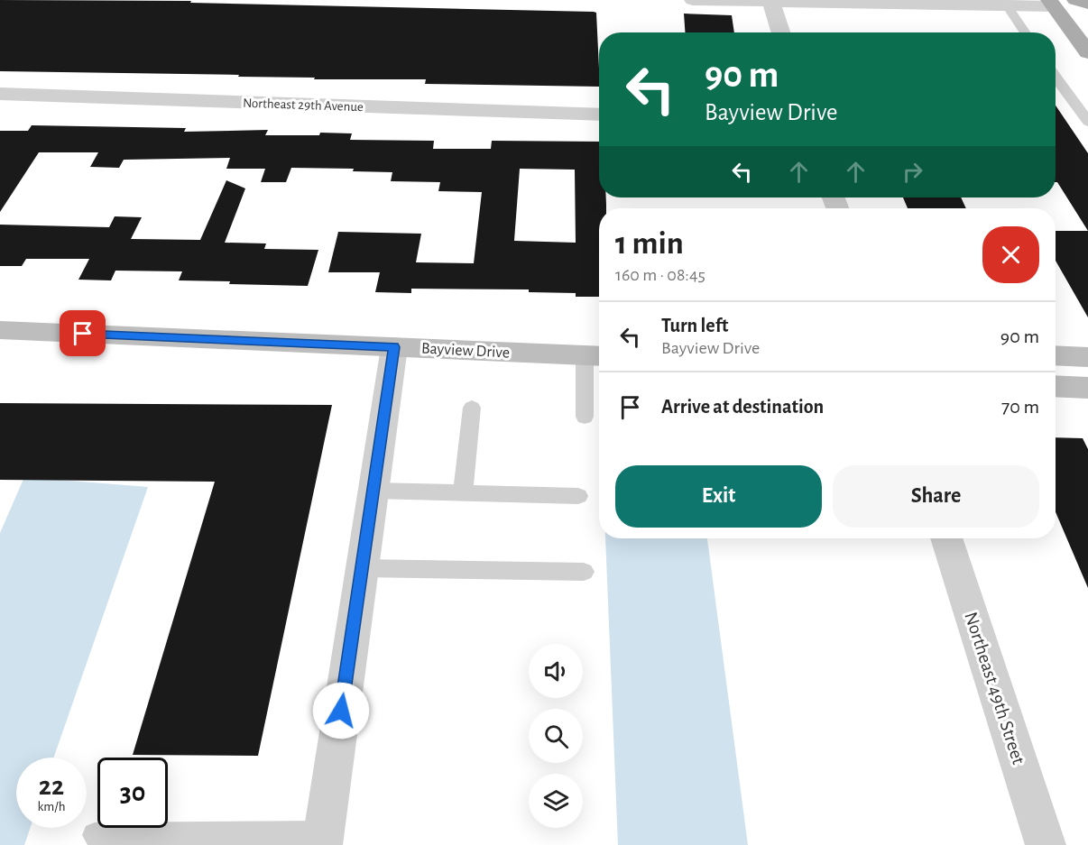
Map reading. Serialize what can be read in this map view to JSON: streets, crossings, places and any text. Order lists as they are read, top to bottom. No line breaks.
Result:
{"streets":{"street":["Northeast 29th Avenue","Bayview Drive","Northeast 49th Street"]},"page":{"turn":["90 m","Bayview Drive"],"heading":["1 min","160 m · 08:45"],"list":[{"name":"Turn left","note":"Bayview Drive","value":"90 m"},{"name":"Arrive at destination","value":"70 m"}],"buttons":["Exit","Share"],"speed":"22 km/h","limit":"30"}}
